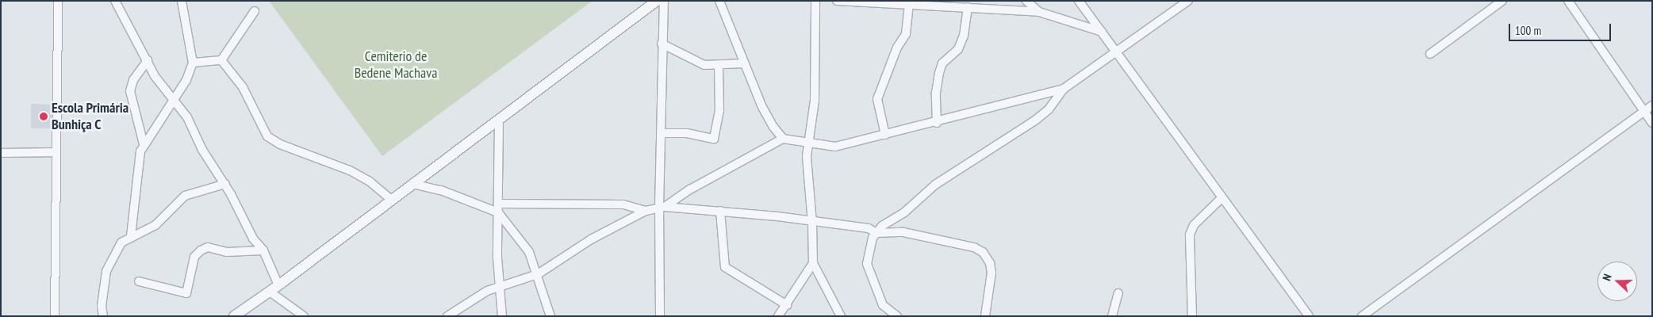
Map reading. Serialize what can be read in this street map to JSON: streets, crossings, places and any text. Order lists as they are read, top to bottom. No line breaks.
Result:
{"parks":["Cemiterio de Bedene Machava"],"places":["Escola Primária Bunhiça C"],"scale_bar":"100 m","north":"left"}
